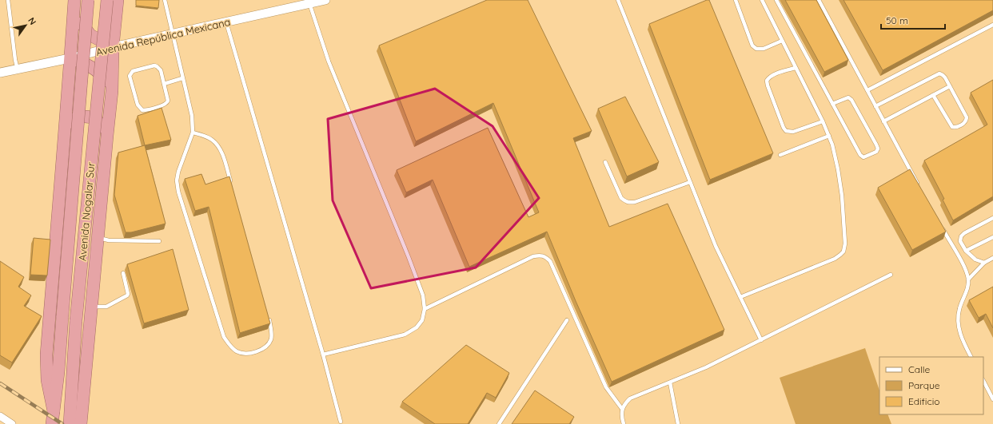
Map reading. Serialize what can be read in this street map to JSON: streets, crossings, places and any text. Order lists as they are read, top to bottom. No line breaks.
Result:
{"streets":{"highway":["Avenida Nogalar Sur"],"street":["Avenida República Mexicana"]},"legend":["Calle","Parque","Edificio"],"scale_bar":"50 m","north":"top right"}
